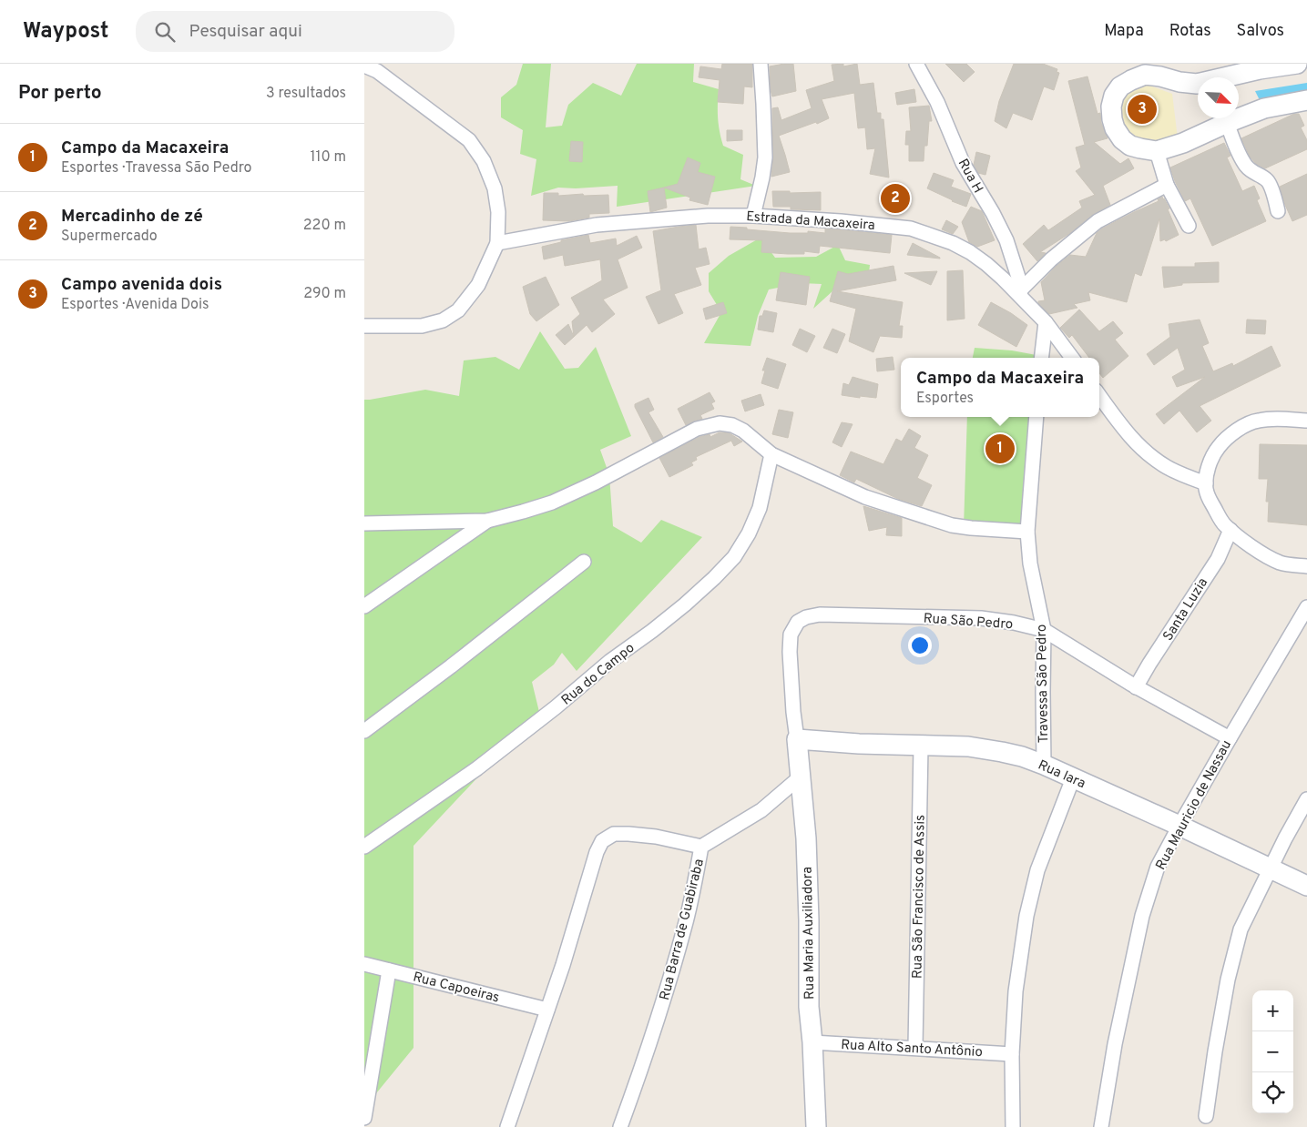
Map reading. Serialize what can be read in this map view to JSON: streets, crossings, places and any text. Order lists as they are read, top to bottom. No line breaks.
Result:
{"streets":{"street":["Rua H","Estrada da Macaxeira","Santa Luzia","Rua São Pedro","Rua do Campo","Travessa São Pedro","Rua Iara","Rua Mauricio de Nassau","Rua São Francisco de Assis","Rua Barra de Guabiraba","Rua Maria Auxiliadora","Rua Capoeiras","Rua Alto Santo Antônio"]},"crossings":[["Rua H","Estrada da Macaxeira"],["Santa Luzia","Rua São Pedro"],["Rua São Pedro","Travessa São Pedro"],["Rua São Pedro","Rua Iara"],["Rua São Pedro","Rua Mauricio de Nassau"],["Rua São Pedro","Rua Maria Auxiliadora"],["Travessa São Pedro","Rua Iara"],["Rua Iara","Rua Mauricio de Nassau"],["Rua Iara","Rua São Francisco de Assis"],["Rua Iara","Rua Maria Auxiliadora"],["Rua São Francisco de Assis","Rua Alto Santo Antônio"],["Rua Barra de Guabiraba","Rua Maria Auxiliadora"],["Rua Maria Auxiliadora","Rua Alto Santo Antônio"]],"north":"bottom right","page":{"header":"Waypost","search":"Pesquisar aqui","nav":["Mapa","Rotas","Salvos"],"heading":["Por perto","3 resultados"],"pins":["3","2","1"],"list":[{"mark":"1","name":"Campo da Macaxeira","note":"Esportes · Travessa São Pedro","value":"110 m"},{"mark":"2","name":"Mercadinho de zé","note":"Supermercado","value":"220 m"},{"mark":"3","name":"Campo avenida dois","note":"Esportes · Avenida Dois","value":"290 m"}],"popup":["Campo da Macaxeira","Esportes"],"map_buttons":["+","−"]}}
